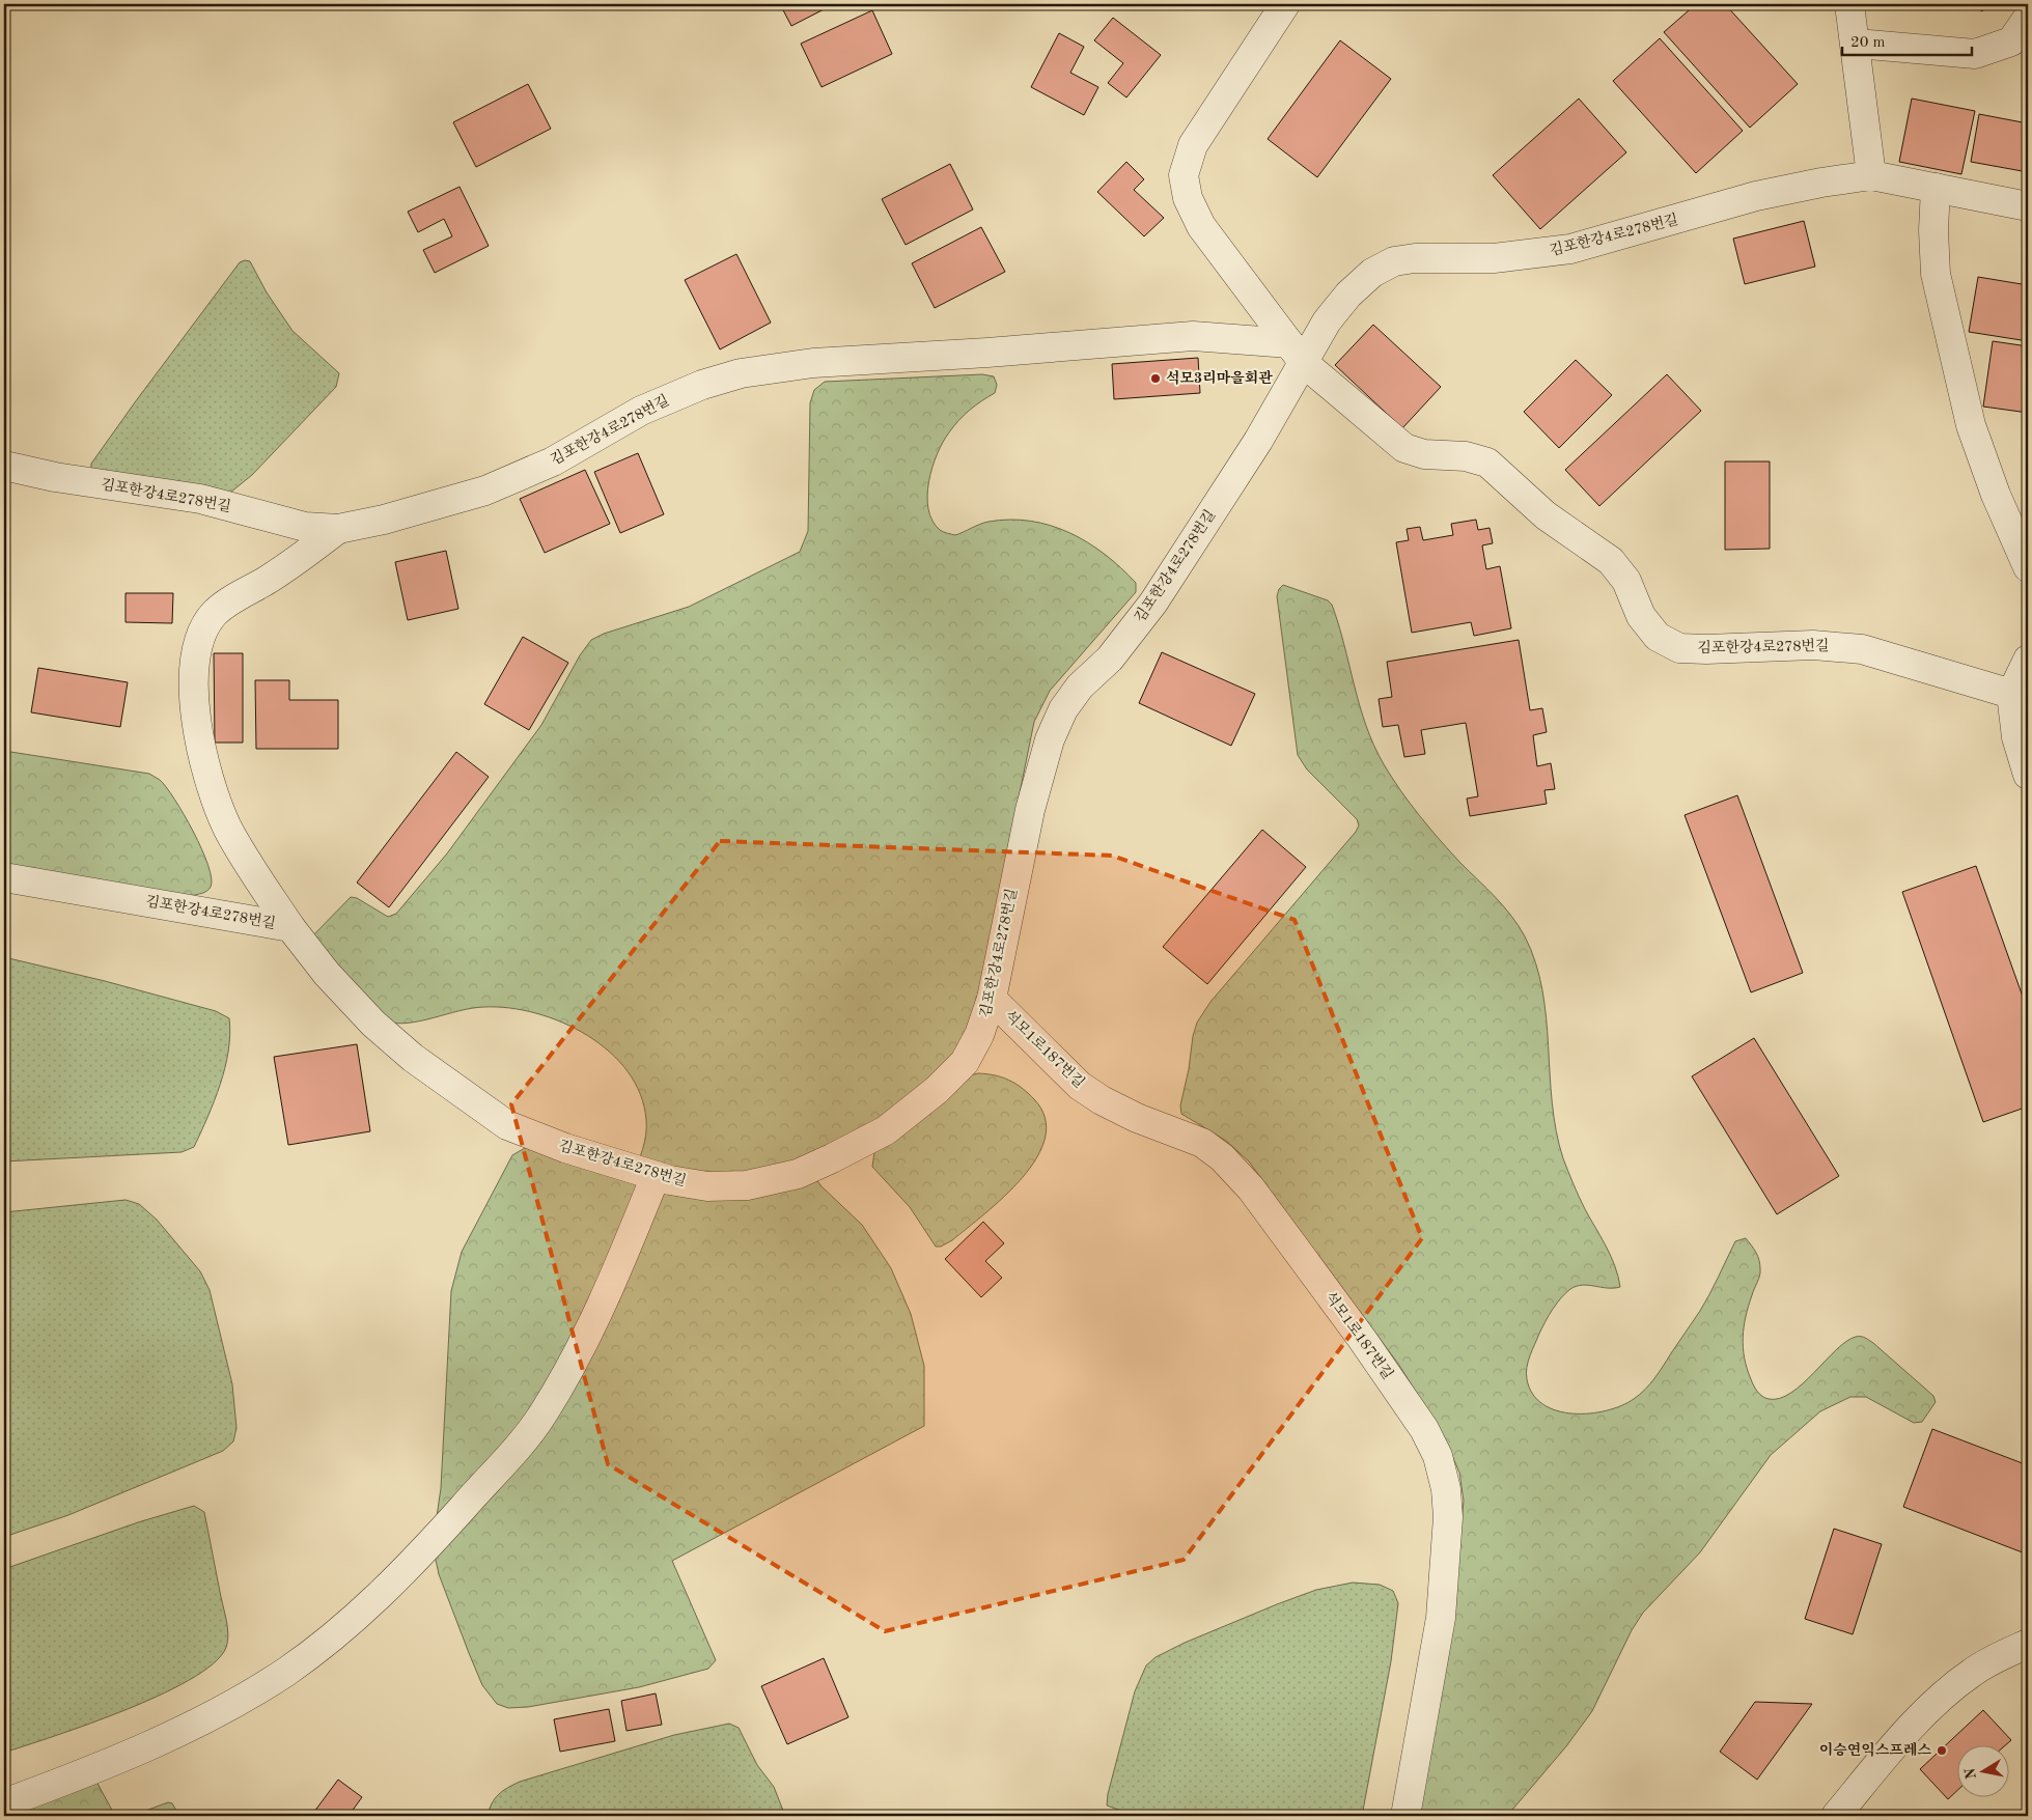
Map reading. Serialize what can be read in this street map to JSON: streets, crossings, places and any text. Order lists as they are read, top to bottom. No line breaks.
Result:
{"streets":{"lane":["김포한강4로278번길","석모1로187번길"]},"crossings":[["김포한강4로278번길","석모1로187번길"]],"places":["석모3리마을회관","이승연익스프레스"],"scale_bar":"20 m","north":"left"}
